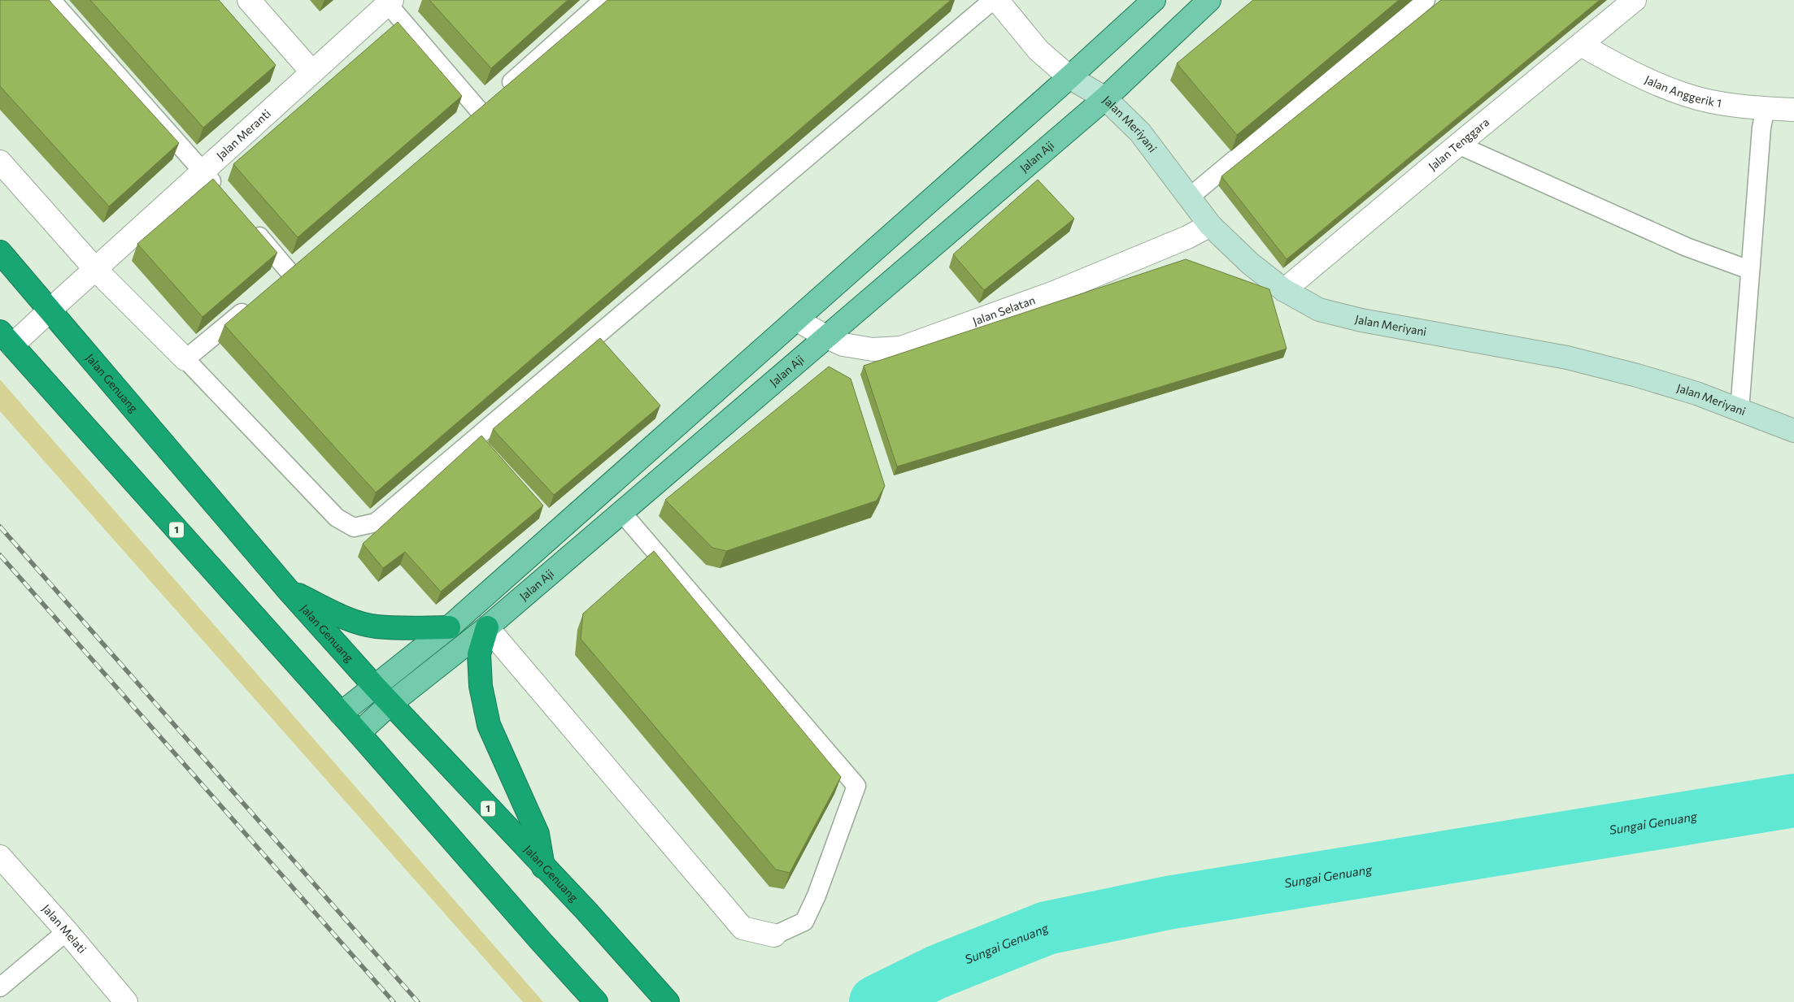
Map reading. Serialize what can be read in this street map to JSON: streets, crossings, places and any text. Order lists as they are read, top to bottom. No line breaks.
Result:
{"streets":{"highway":["Jalan Genuang","1"],"main road":["Jalan Aji"],"street":["Jalan Anggerik 1","Jalan Meriyani","Jalan Meranti","Jalan Tenggara","Jalan Selatan","Jalan Melati"]},"crossings":[["Jalan Anggerik 1","Jalan Tenggara"],["Jalan Meriyani","Jalan Tenggara"],["Jalan Meriyani","Jalan Aji"],["Jalan Meriyani","Jalan Selatan"],["Jalan Meranti","Jalan Genuang"],["Jalan Meranti","1"],["Jalan Aji","Jalan Selatan"],["Jalan Aji","Jalan Genuang"],["Jalan Aji","1"]],"water":["Sungai Genuang"]}
